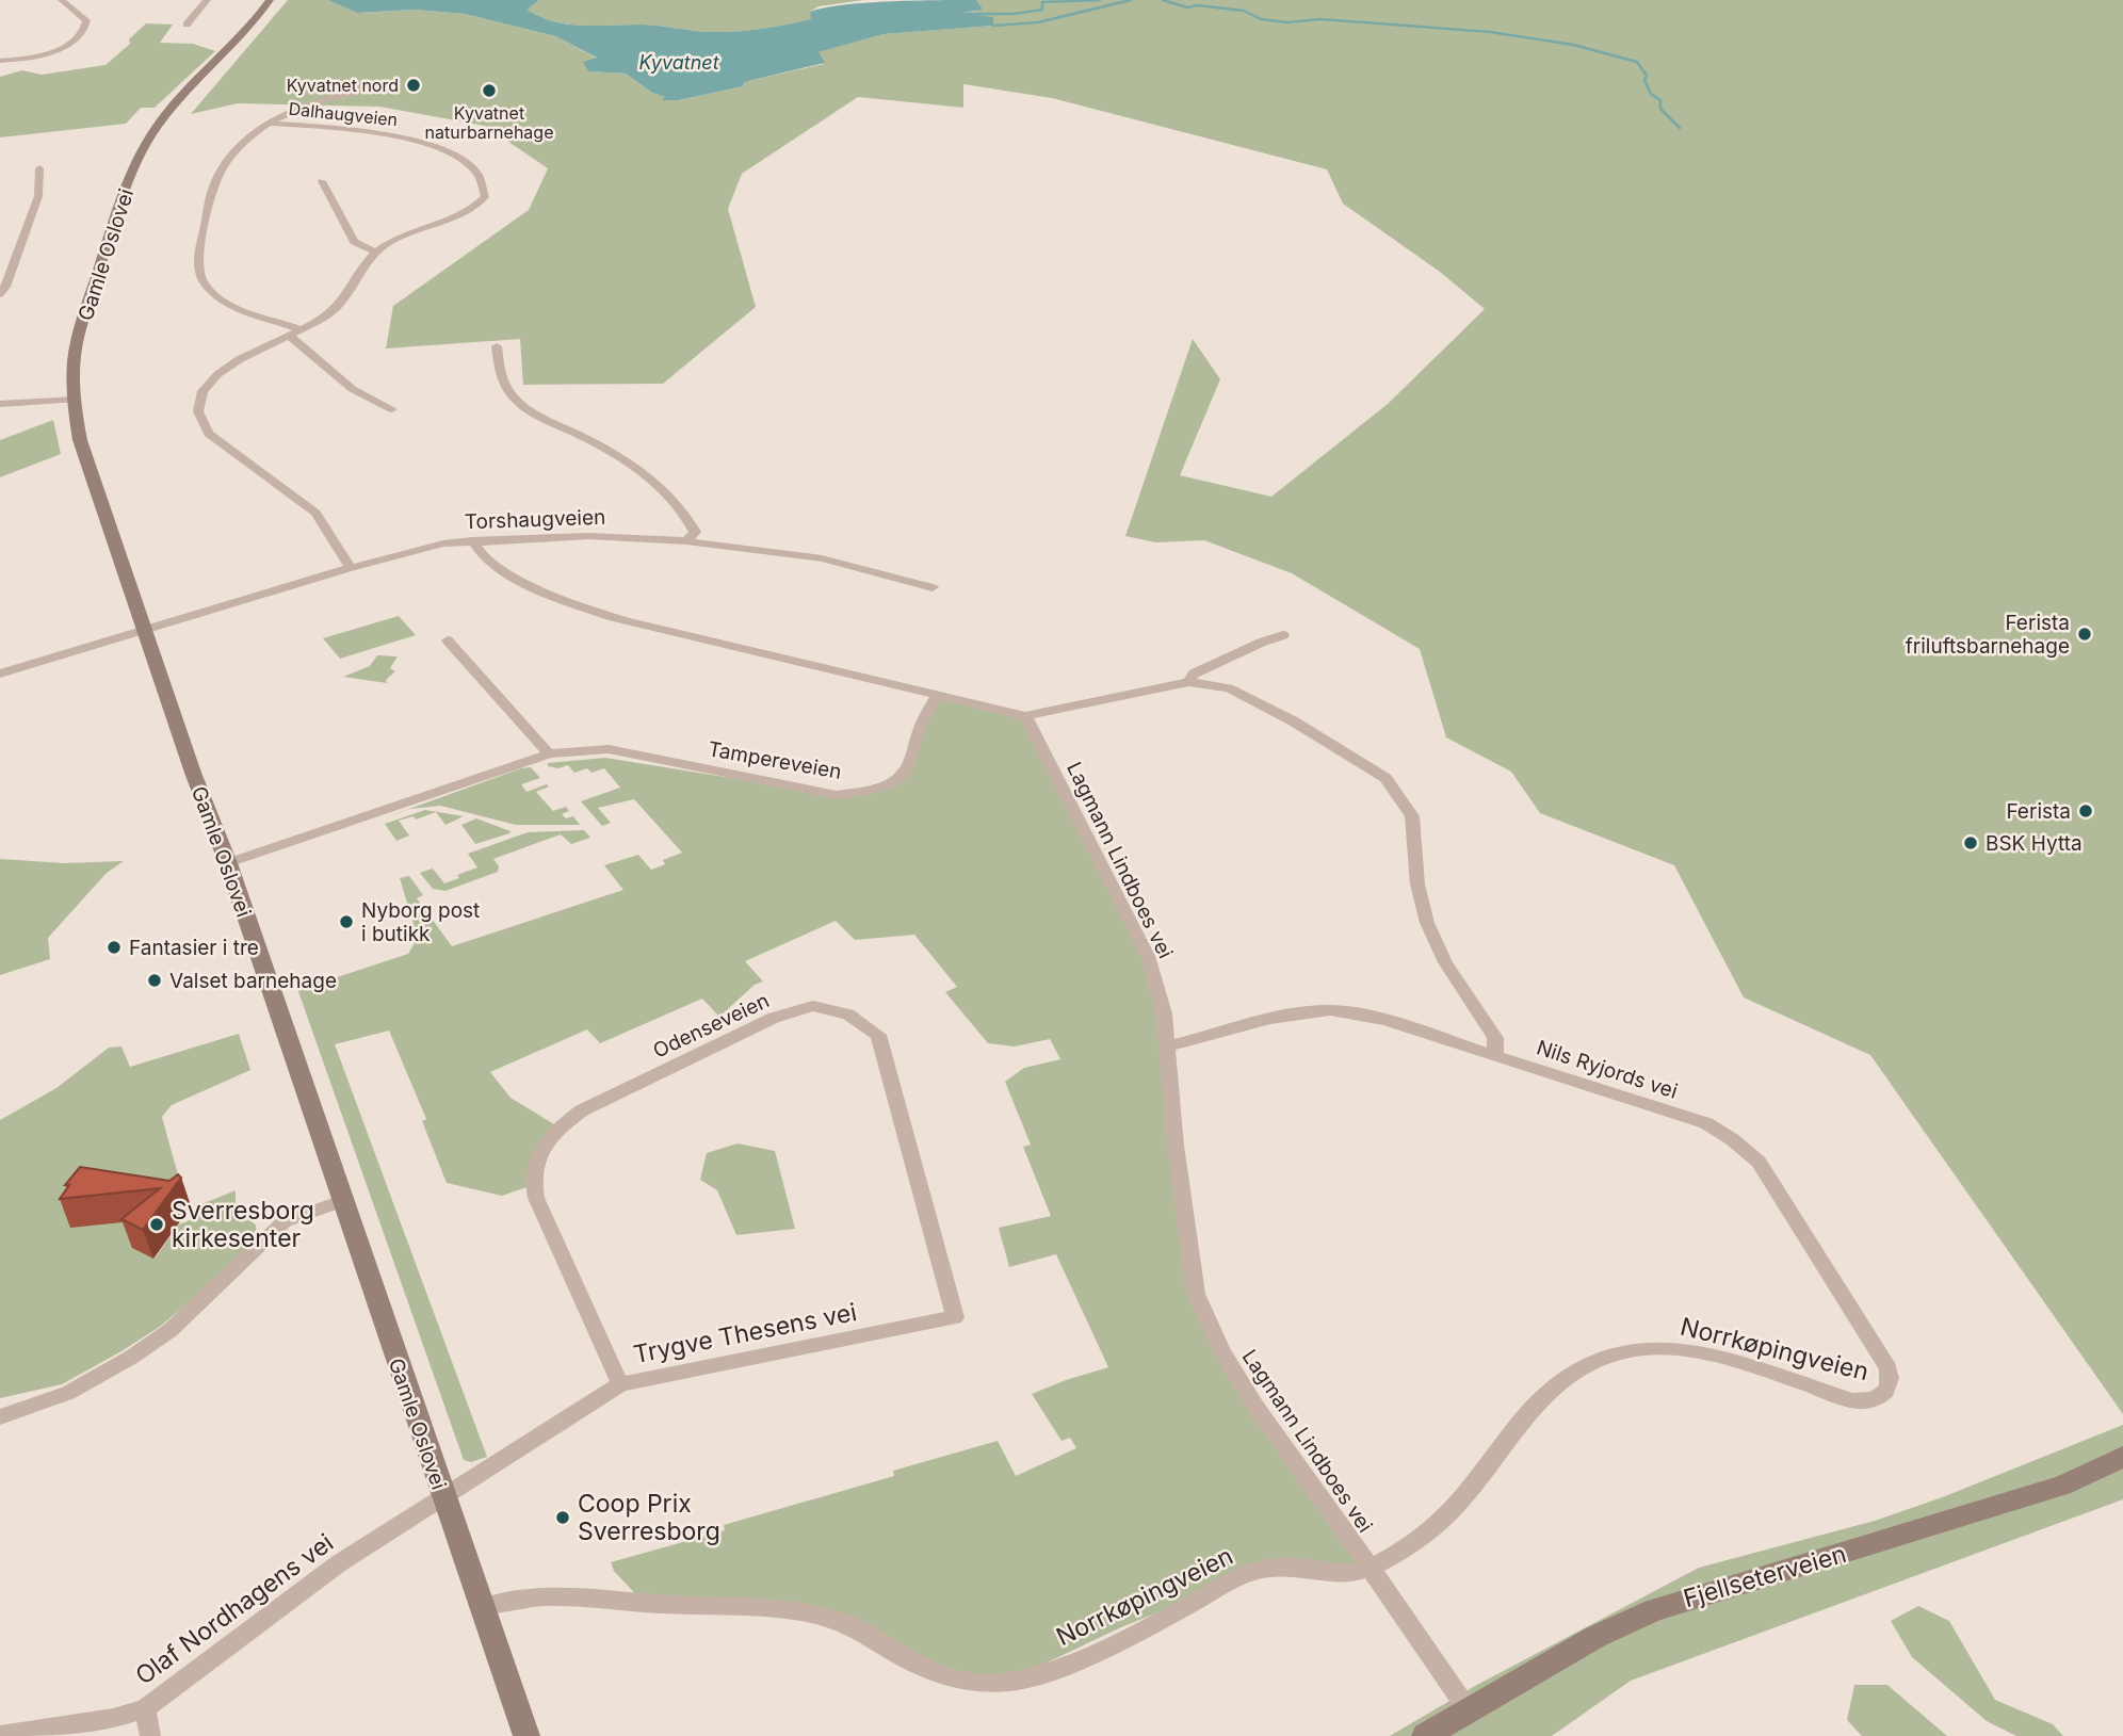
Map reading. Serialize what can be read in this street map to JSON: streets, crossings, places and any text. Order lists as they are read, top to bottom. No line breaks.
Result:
{"streets":{"street":["Dalhaugveien","Gamle Oslovei","Torshaugveien","Tampereveien","Lagmann Lindboes vei","Odenseveien","Nils Ryjords vei","Trygve Thesens vei","Norrkøpingveien","Fjellseterveien","Olaf Nordhagens vei"]},"crossings":[["Dalhaugveien","Torshaugveien"],["Gamle Oslovei","Torshaugveien"],["Gamle Oslovei","Tampereveien"],["Gamle Oslovei","Trygve Thesens vei"],["Gamle Oslovei","Norrkøpingveien"],["Gamle Oslovei","Olaf Nordhagens vei"],["Lagmann Lindboes vei","Nils Ryjords vei"],["Lagmann Lindboes vei","Norrkøpingveien"],["Lagmann Lindboes vei","Fjellseterveien"],["Odenseveien","Trygve Thesens vei"],["Nils Ryjords vei","Norrkøpingveien"],["Trygve Thesens vei","Olaf Nordhagens vei"]],"water":["Kyvatnet"],"places":["Kyvatnet nord","Kyvatnet naturbarnehage","Ferista friluftsbarnehage","Ferista","BSK Hytta","Nyborg post i butikk","Fantasier i tre","Valset barnehage","Sverresborg kirkesenter","Coop Prix Sverresborg"]}
